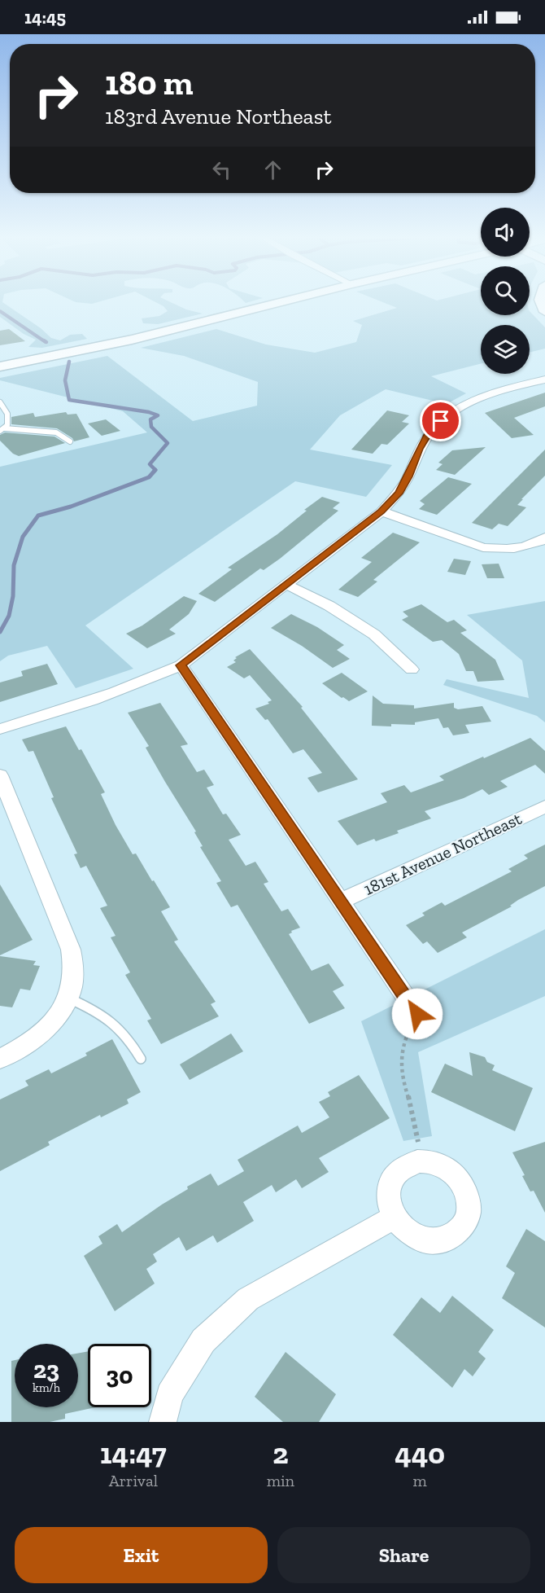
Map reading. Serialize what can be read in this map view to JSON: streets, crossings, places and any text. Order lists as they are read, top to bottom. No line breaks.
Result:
{"streets":{"street":["181st Avenue Northeast"]},"page":{"status":"14:45","turn":["180 m","183rd Avenue Northeast"],"speed":"23 km/h","limit":"30","eta":["14:47","Arrival","2","min","440","m"],"buttons":["Exit","Share"]}}
